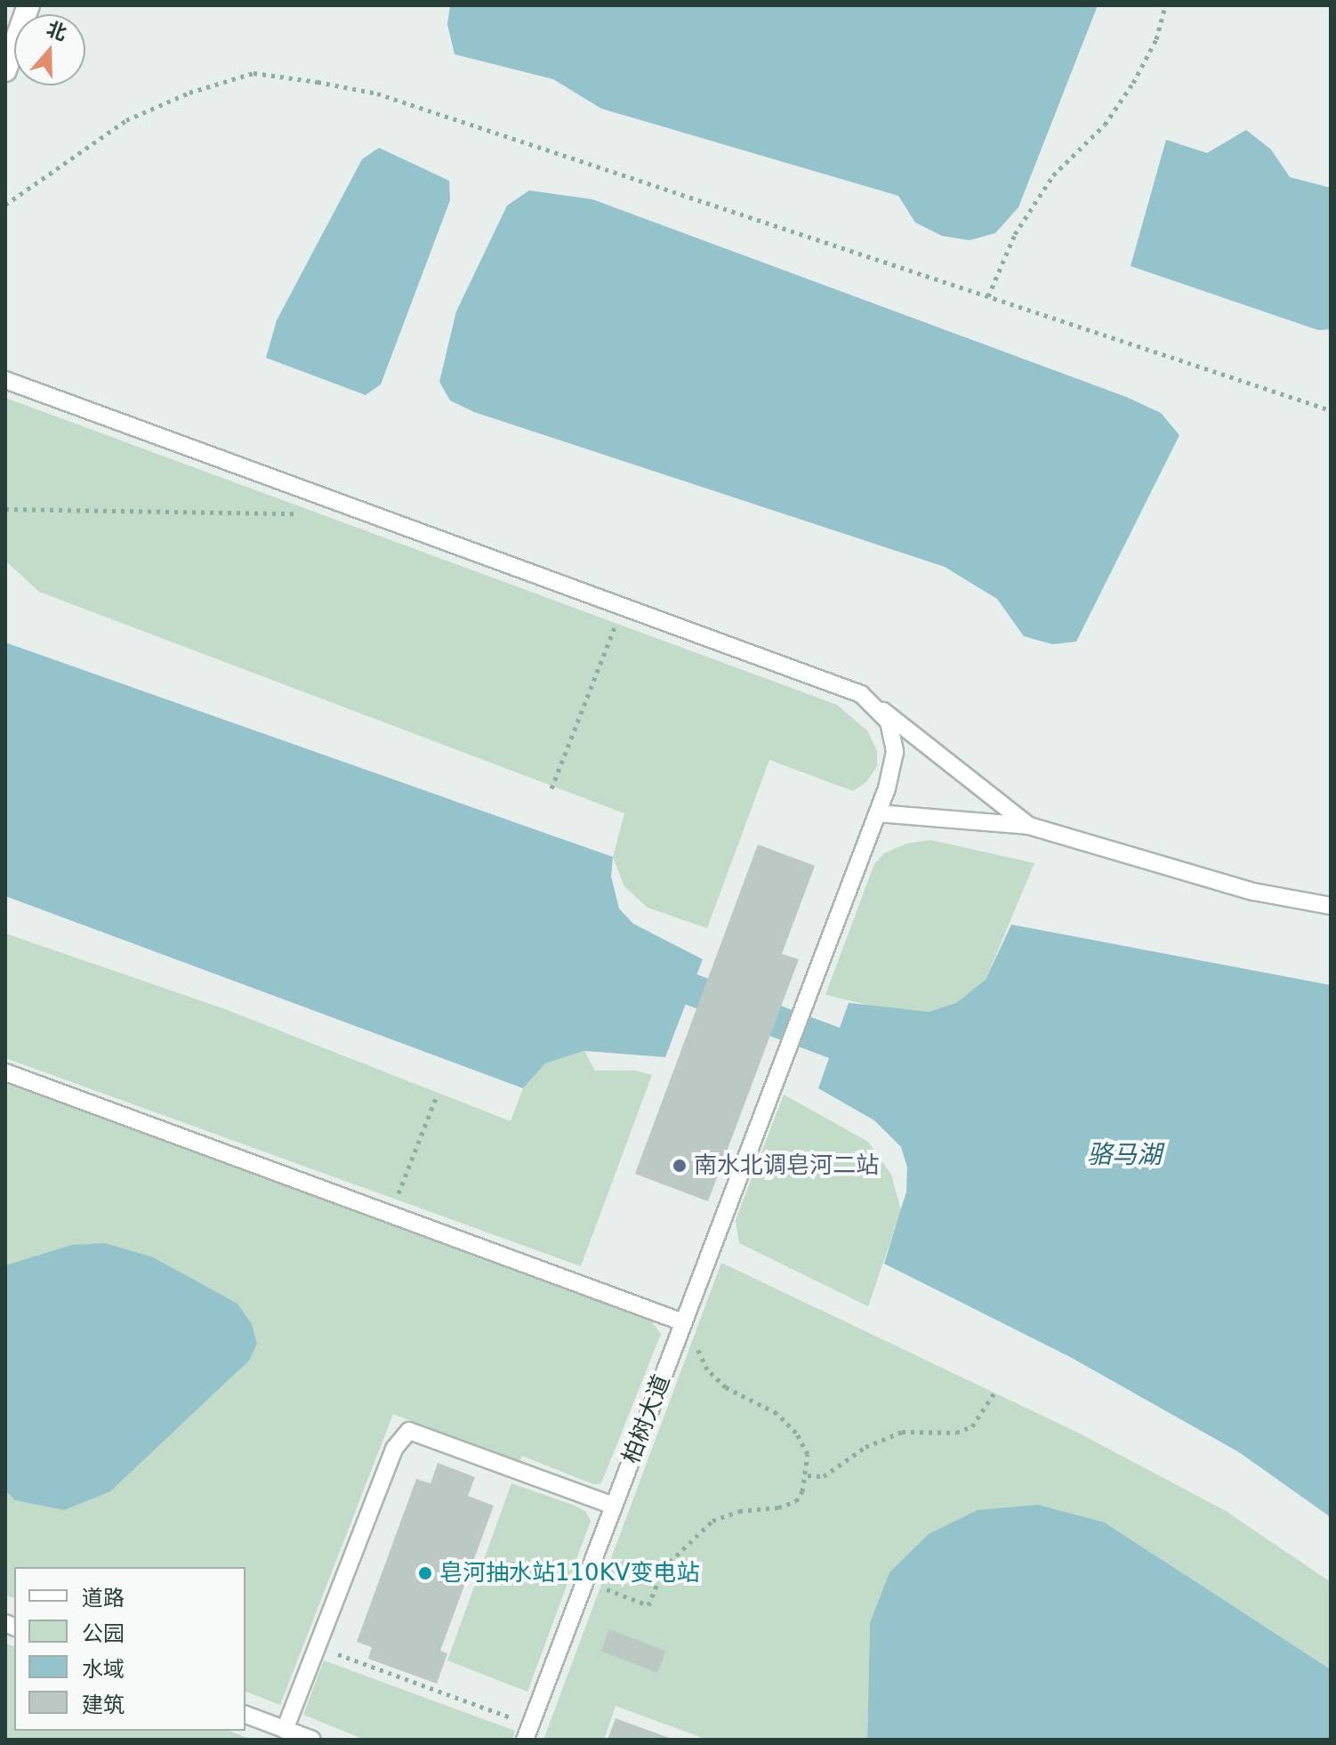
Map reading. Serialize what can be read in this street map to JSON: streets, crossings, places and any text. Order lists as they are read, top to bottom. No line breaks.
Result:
{"streets":{"lane":["柏树大道"]},"water":["骆马湖"],"places":["南水北调皂河二站","皂河抽水站110KV变电站"],"legend":["道路","公园","水域","建筑"],"north":"top"}
